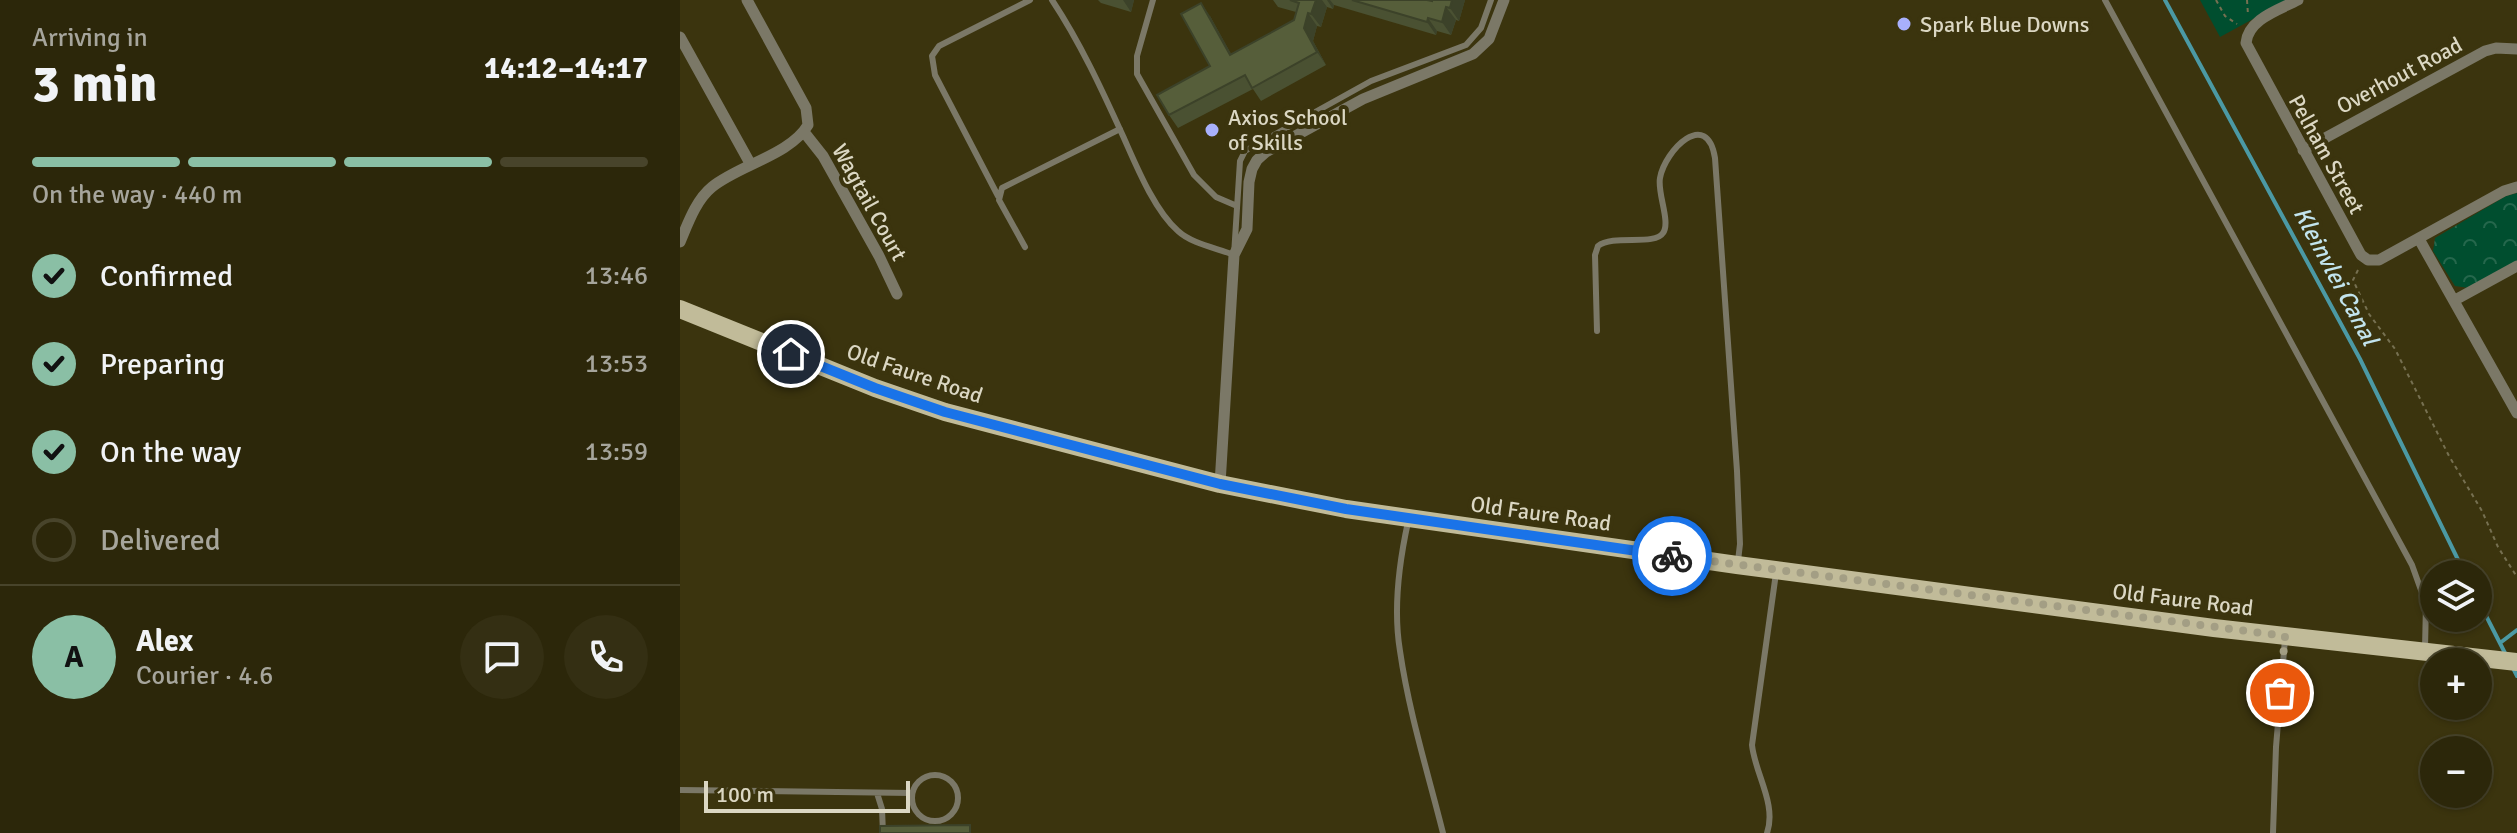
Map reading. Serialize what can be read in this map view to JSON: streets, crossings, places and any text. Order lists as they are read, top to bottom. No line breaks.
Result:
{"streets":{"main road":["Old Faure Road"],"street":["Overhout Road","Pelham Street","Wagtail Court"]},"crossings":[["Overhout Road","Pelham Street"]],"water":["Kleinvlei Canal"],"places":["Spark Blue Downs","Axios School of Skills"],"scale_bar":"100 m","page":{"heading":["3 min","Arriving in","14:12–14:17"],"panel":["Alex","Courier · 4.6"],"bar":"On the way · 440 m","list":[["Confirmed","13:46"],["Preparing","13:53"],["On the way","13:59"],"Delivered"],"map_buttons":["+","−"],"round":"A","scale":"100 m"}}
